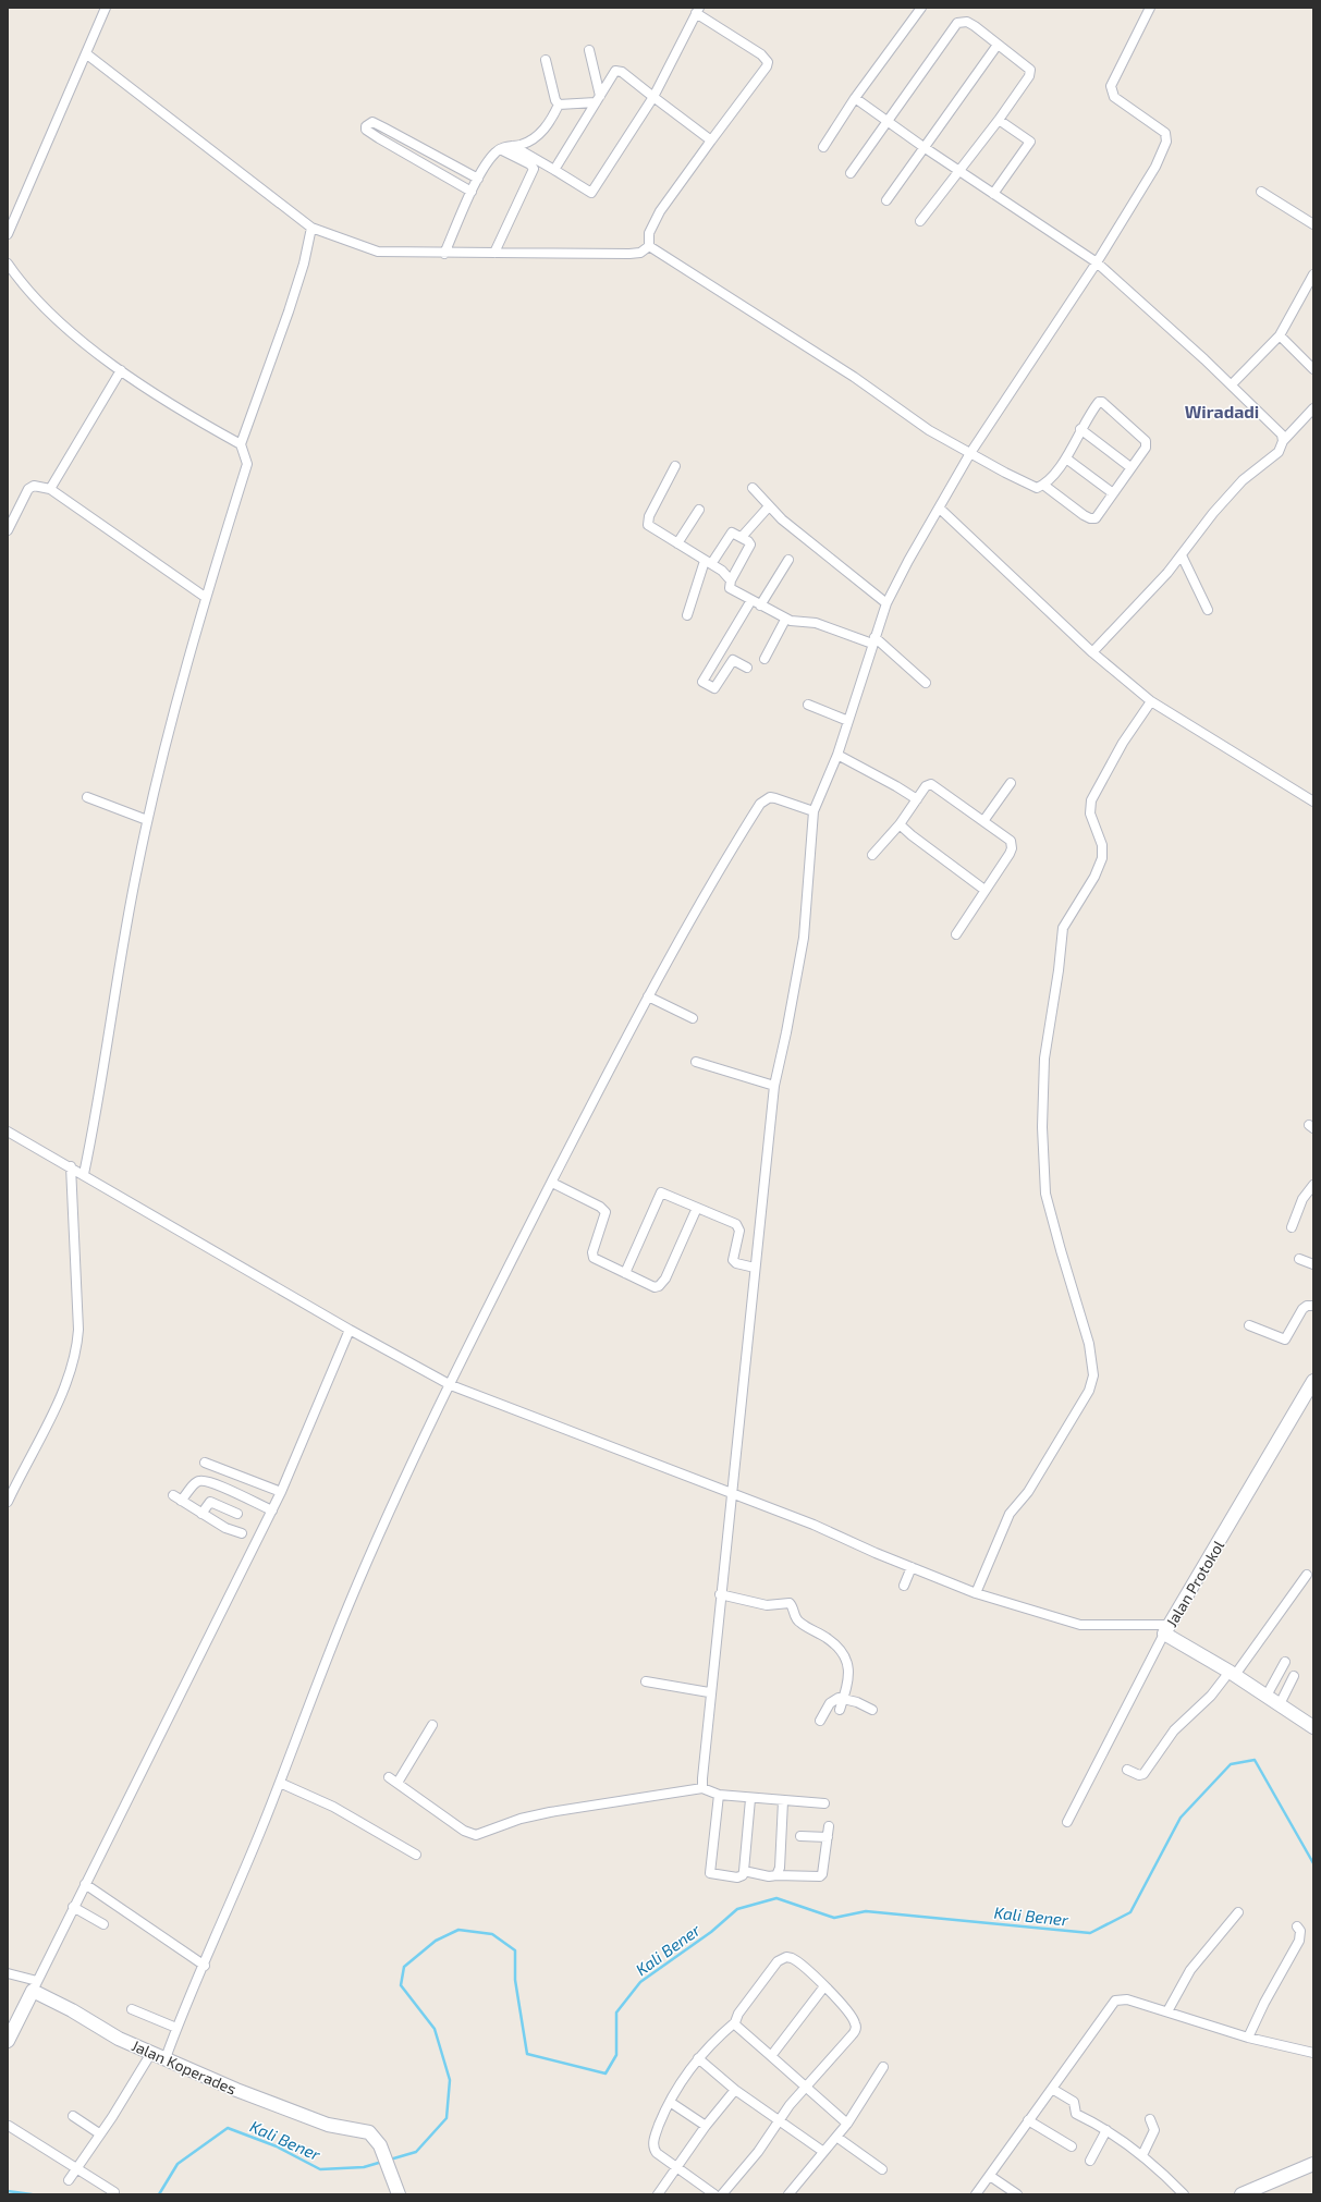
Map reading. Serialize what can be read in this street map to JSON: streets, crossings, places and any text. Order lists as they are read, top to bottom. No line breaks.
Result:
{"streets":{"street":["Jalan Protokol","Jalan Koperades"]},"districts":["Wiradadi"],"water":["Kali Bener"]}
